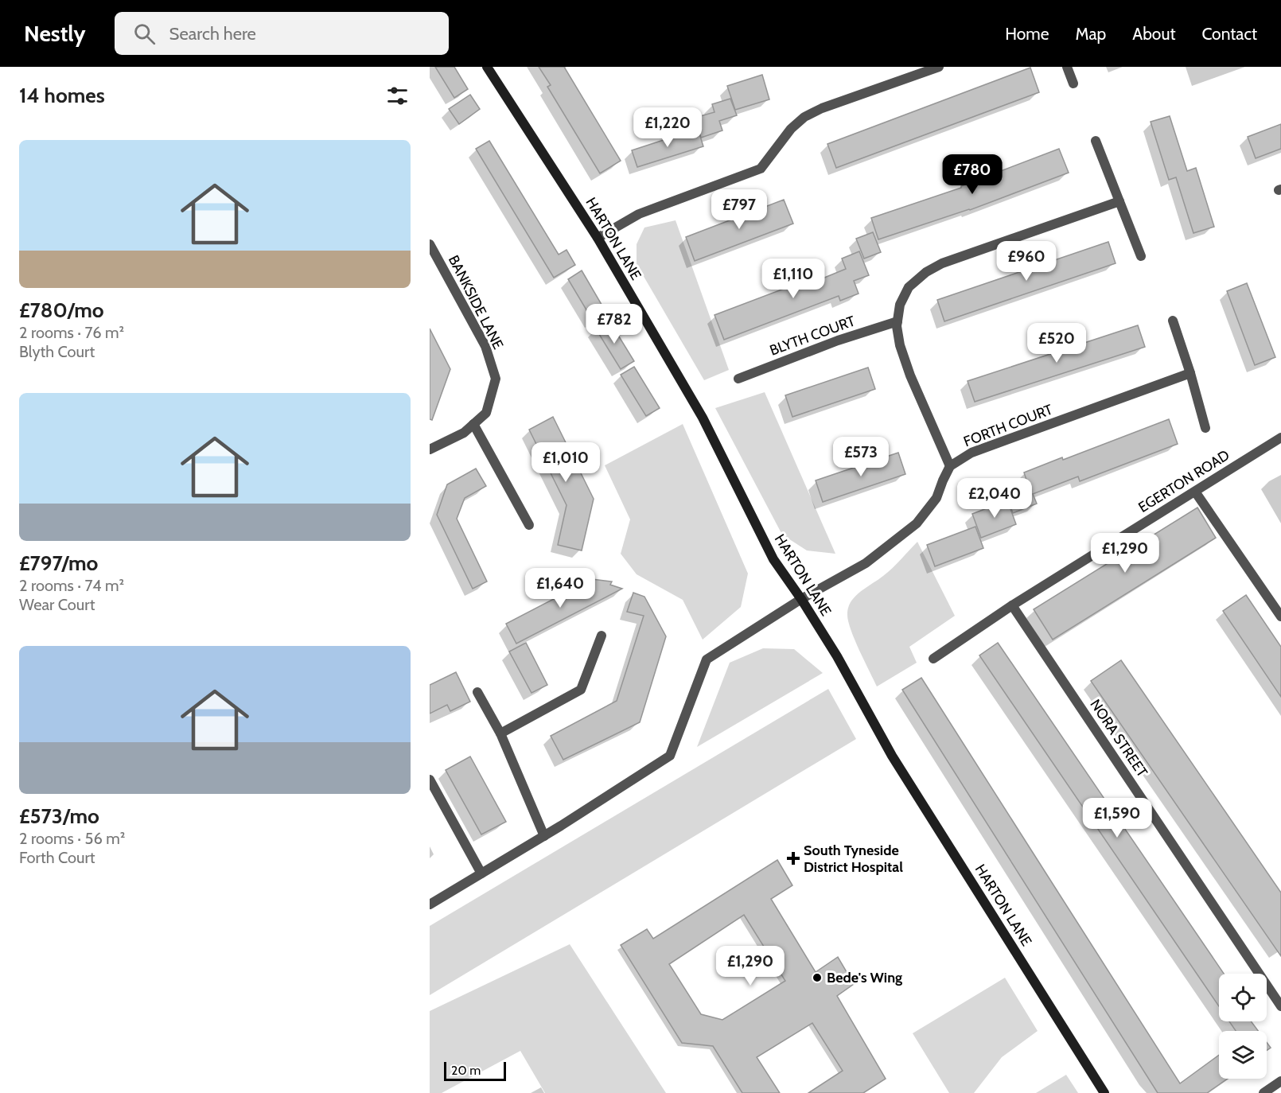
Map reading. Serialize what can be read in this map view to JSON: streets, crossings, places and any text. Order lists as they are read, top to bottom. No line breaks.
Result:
{"streets":{"street":["HARTON LANE","BANKSIDE LANE","BLYTH COURT","FORTH COURT","EGERTON ROAD","NORA STREET"]},"crossings":[["EGERTON ROAD","NORA STREET"]],"places":{"health":["South Tyneside District Hospital"],"other":["Bede's Wing"]},"scale_bar":"20 m","page":{"header":"Nestly","search":"Search here","nav":["Home","Map","About","Contact"],"heading":"14 homes","price":["£1,220","£780","£797","£960","£1,110","£782","£520","£573","£1,010","£2,040","£1,290","£1,640","£1,590","£1,290"],"list":[{"name":"£780/mo","note":"2 rooms · 76 m² · Blyth Court"},{"name":"£797/mo","note":"2 rooms · 74 m² · Wear Court"},{"name":"£573/mo","note":"2 rooms · 56 m² · Forth Court"}],"scale":"20 m"}}
